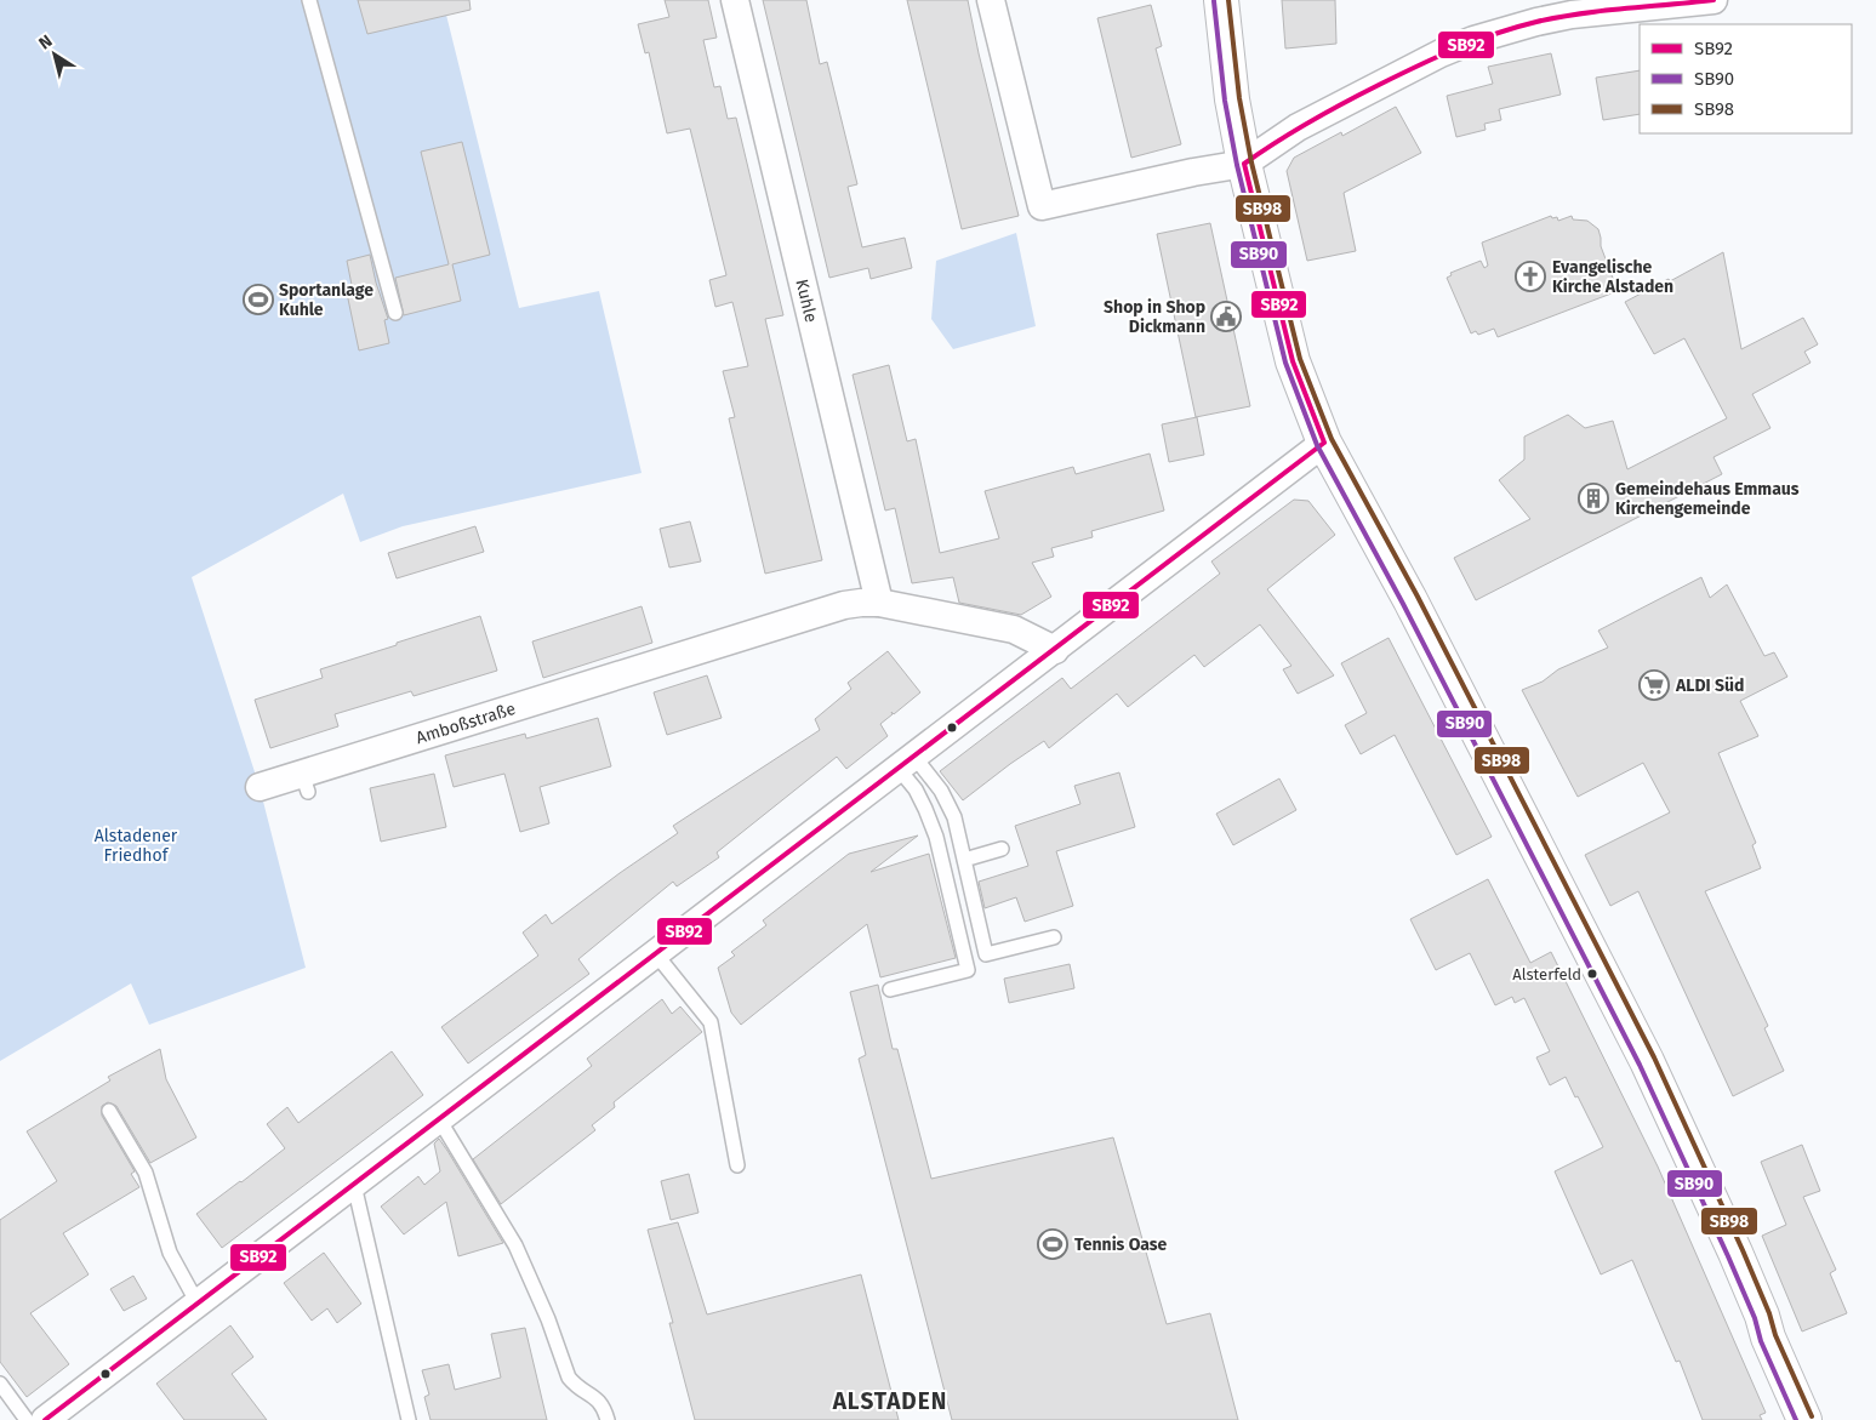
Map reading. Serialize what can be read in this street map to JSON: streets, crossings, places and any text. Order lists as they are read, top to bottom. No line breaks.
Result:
{"streets":{"street":["Kuhle","Amboßstraße"]},"crossings":[["Kuhle","Amboßstraße"]],"districts":["ALSTADEN"],"parks":["Alstadener Friedhof"],"places":{"church":["Evangelische Kirche Alstaden"],"sports":["Sportanlage Kuhle","Tennis Oase"],"public building":["Shop in Shop Dickmann"],"building":["Gemeindehaus Emmaus Kirchengemeinde"],"supermarket":["ALDI Süd"],"other":["Alsterfeld"]},"lines":["transit line SB92","transit line SB98","transit line SB90"],"legend":["SB92","SB90","SB98"],"north":"top left"}
